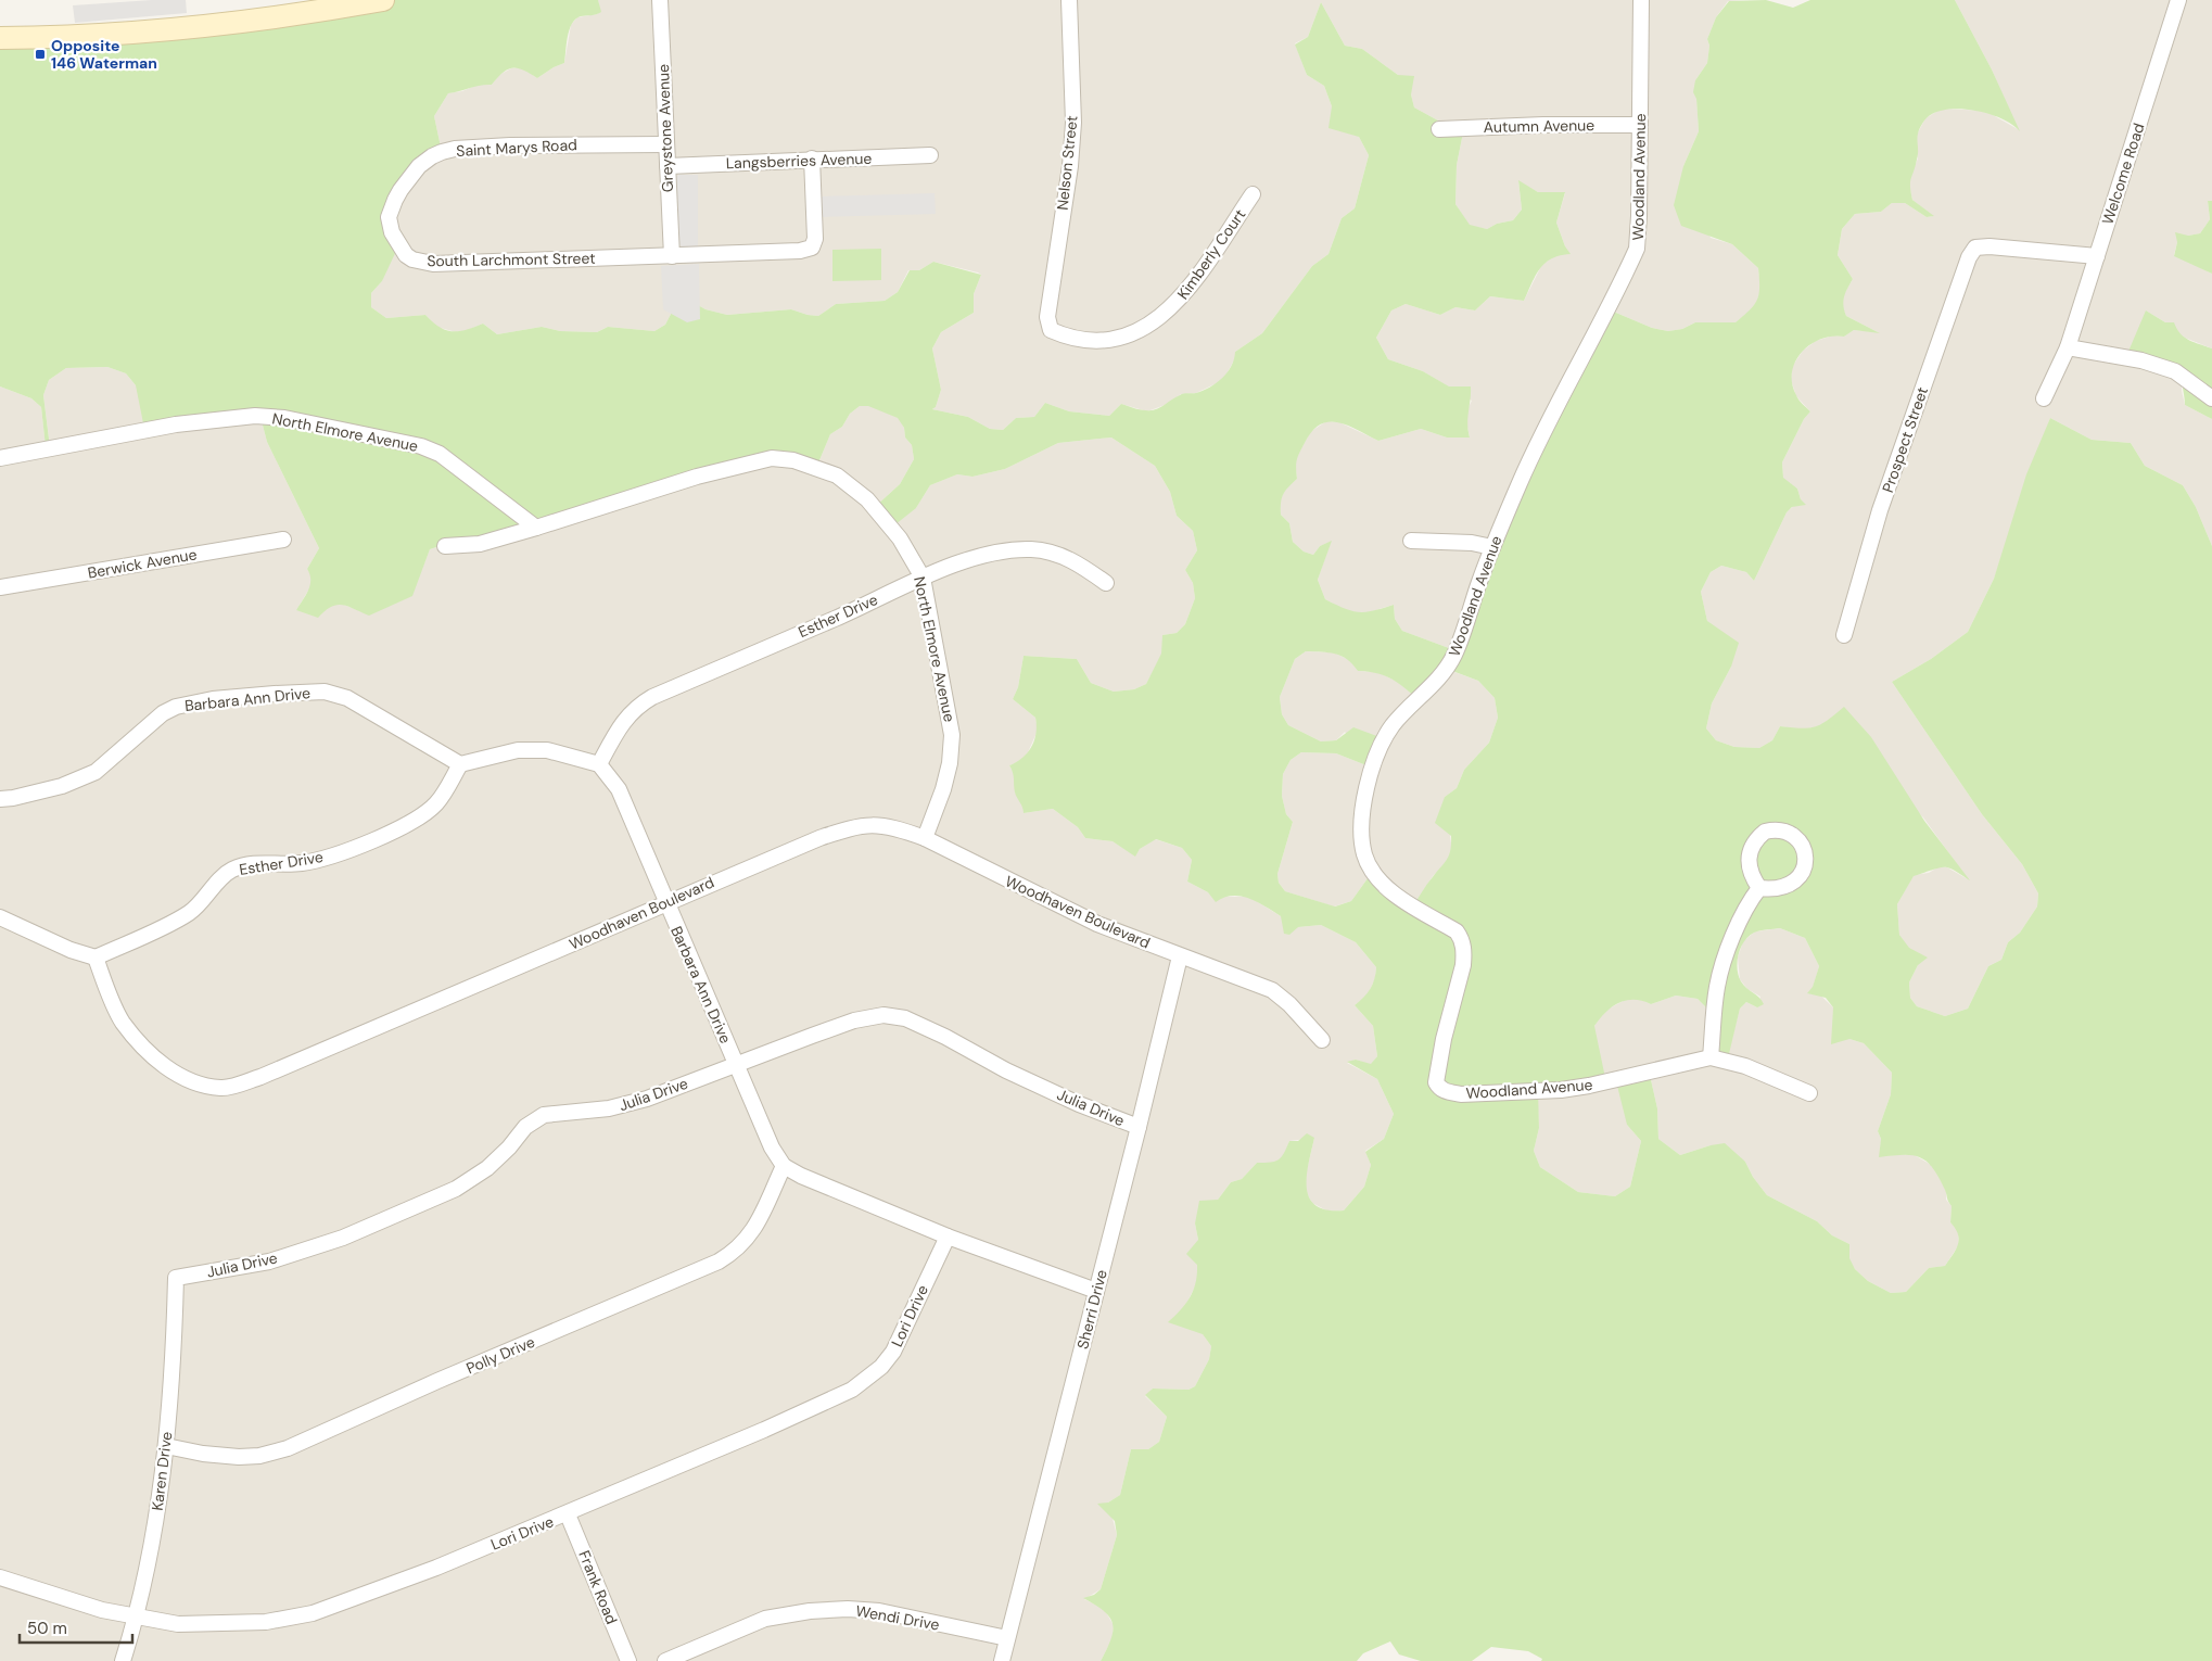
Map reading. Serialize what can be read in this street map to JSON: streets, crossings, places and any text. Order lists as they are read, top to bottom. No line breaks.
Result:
{"streets":{"street":["Autumn Avenue","Greystone Avenue","Saint Marys Road","Langsberries Avenue","Nelson Street","Welcome Road","Woodland Avenue","Kimberly Court","South Larchmont Street","North Elmore Avenue","Prospect Street","Berwick Avenue","Esther Drive","Barbara Ann Drive","Woodhaven Boulevard","Julia Drive","Sherri Drive","Lori Drive","Polly Drive","Karen Drive","Frank Road","Wendi Drive"]},"crossings":[["Autumn Avenue","Woodland Avenue"],["Greystone Avenue","Saint Marys Road"],["Greystone Avenue","Langsberries Avenue"],["Greystone Avenue","South Larchmont Street"],["Saint Marys Road","South Larchmont Street"],["Langsberries Avenue","South Larchmont Street"],["Nelson Street","Kimberly Court"],["Welcome Road","Prospect Street"],["North Elmore Avenue","Esther Drive"],["North Elmore Avenue","Woodhaven Boulevard"],["Esther Drive","Barbara Ann Drive"],["Esther Drive","Woodhaven Boulevard"],["Barbara Ann Drive","Woodhaven Boulevard"],["Barbara Ann Drive","Julia Drive"],["Barbara Ann Drive","Polly Drive"],["Woodhaven Boulevard","Sherri Drive"],["Julia Drive","Sherri Drive"],["Julia Drive","Karen Drive"],["Sherri Drive","Wendi Drive"],["Lori Drive","Karen Drive"],["Lori Drive","Frank Road"],["Polly Drive","Karen Drive"]],"places":{"transit":["Opposite 146 Waterman"]},"scale_bar":"50 m"}
